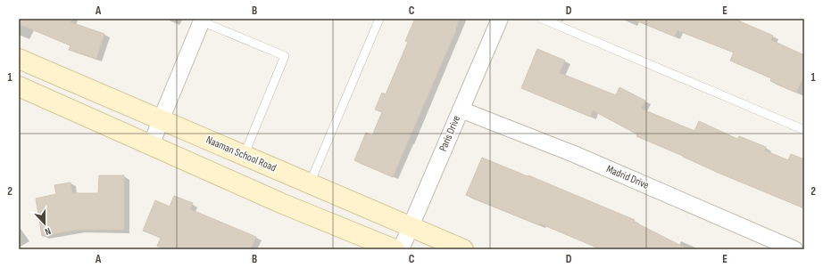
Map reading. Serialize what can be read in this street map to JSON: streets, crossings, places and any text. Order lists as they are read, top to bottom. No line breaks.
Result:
{"streets":{"main road":["Naaman School Road"],"street":["Paris Drive","Madrid Drive"]},"crossings":[["Paris Drive","Naaman School Road"],["Paris Drive","Madrid Drive"]],"north":"bottom","grid":{"columns":["A","B","C","D","E"],"rows":["1","2"]}}
